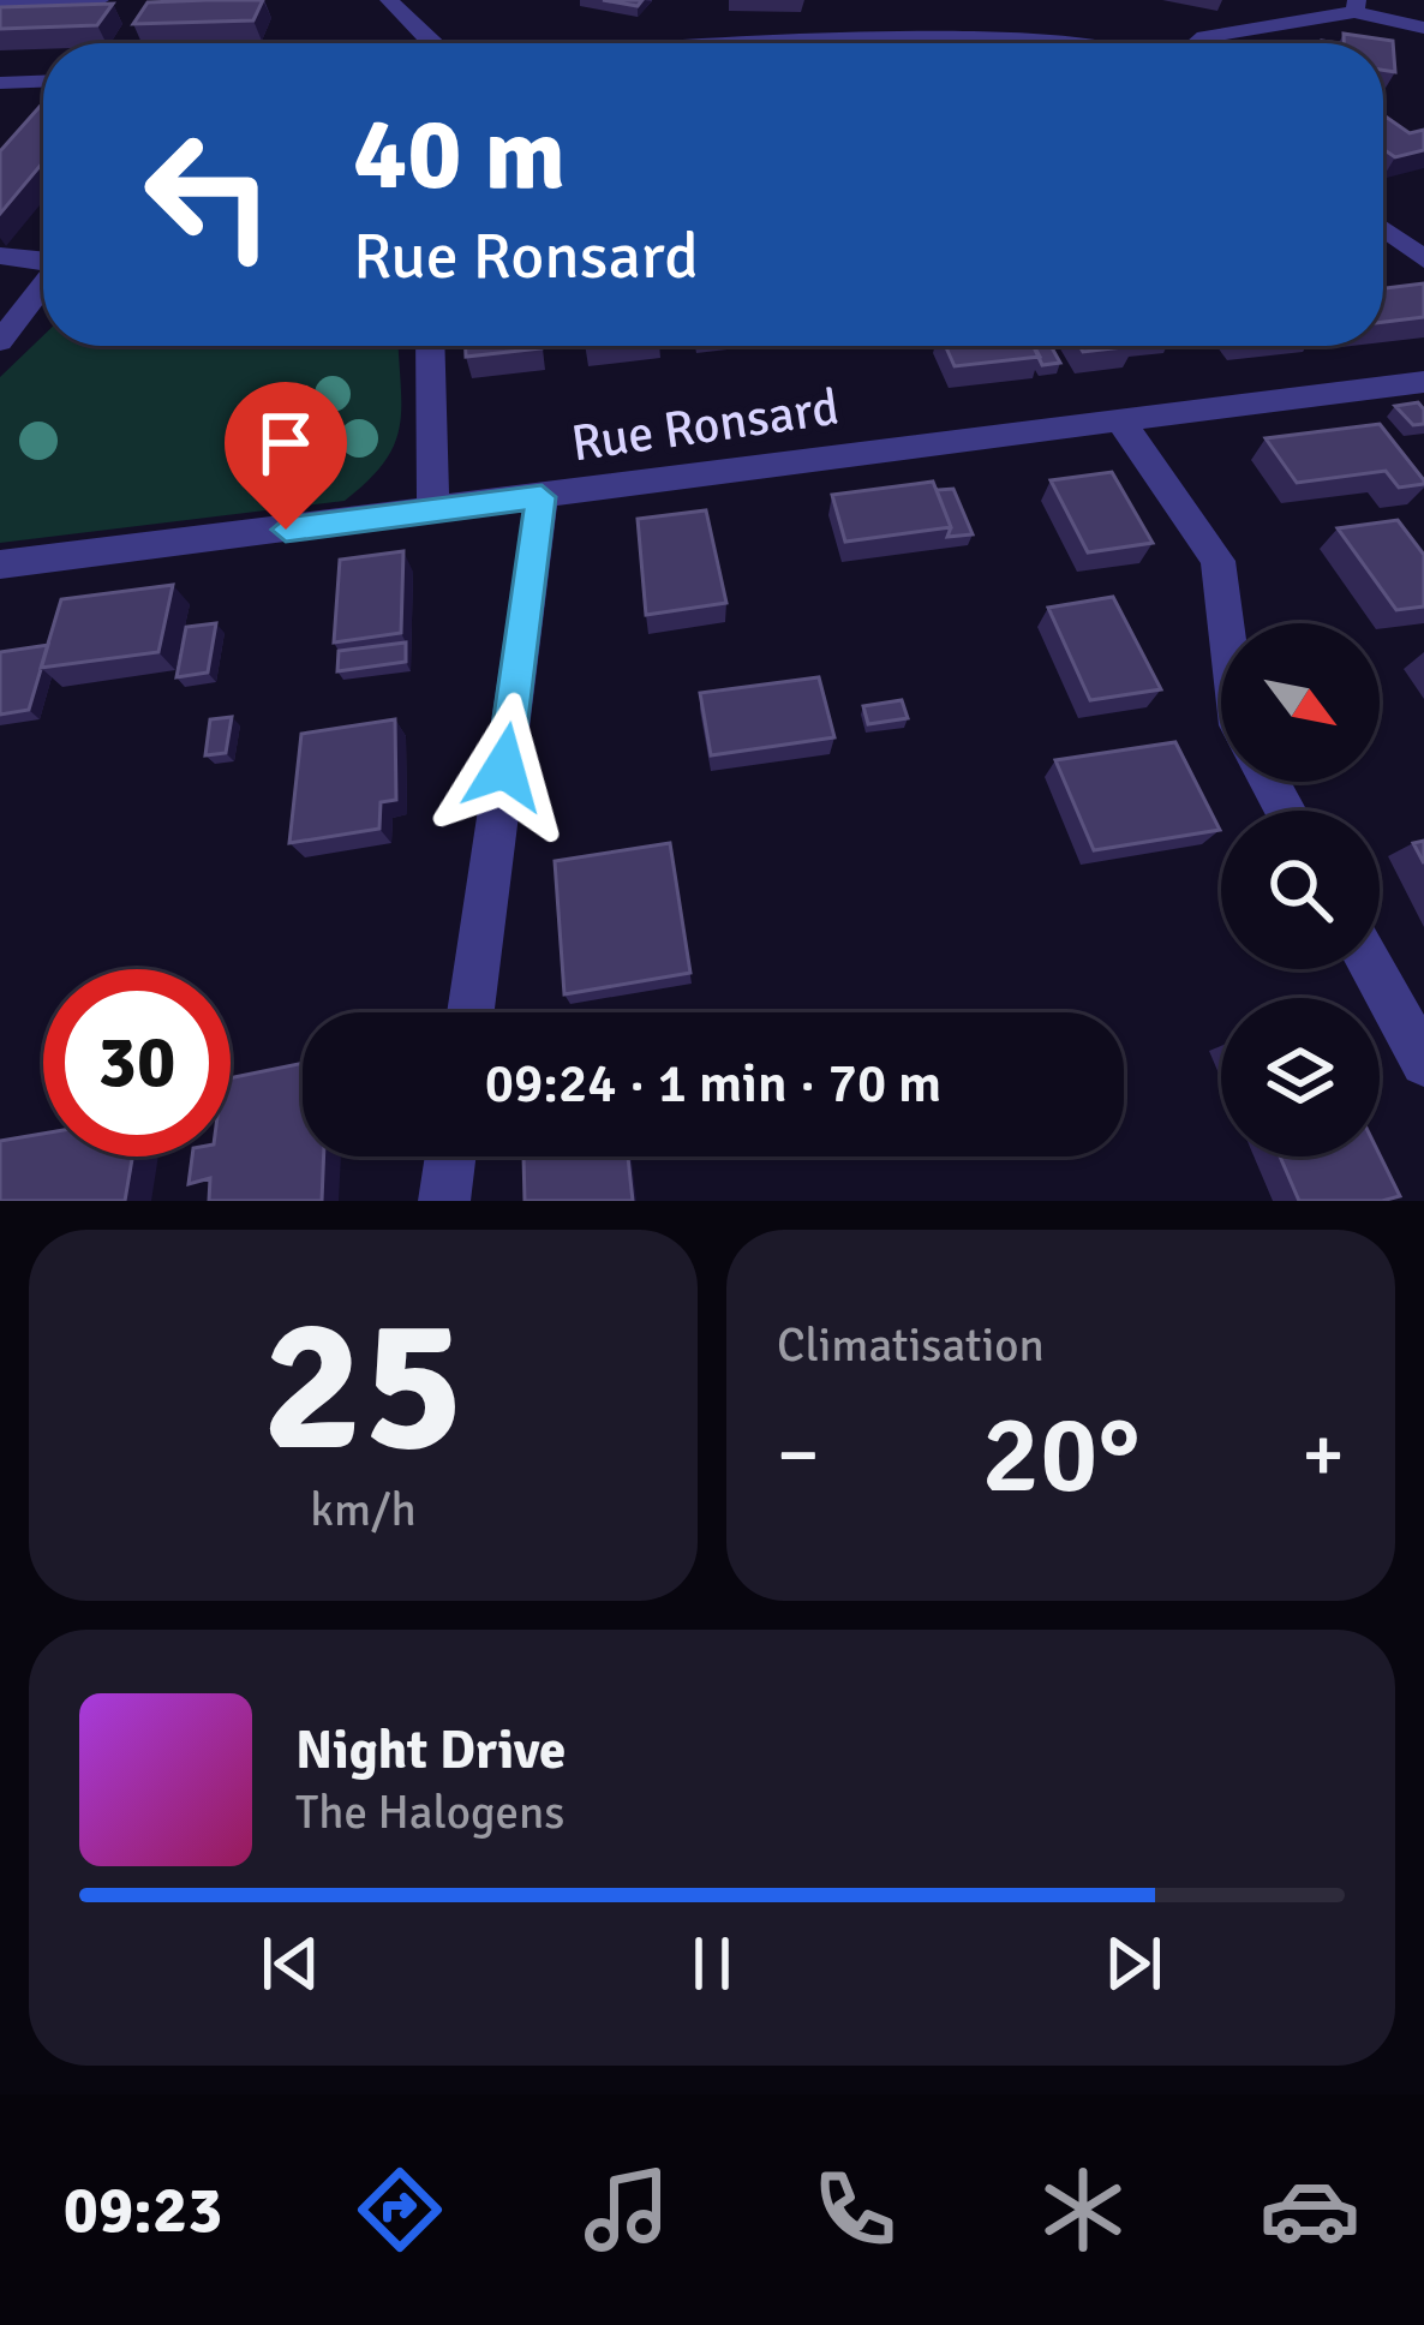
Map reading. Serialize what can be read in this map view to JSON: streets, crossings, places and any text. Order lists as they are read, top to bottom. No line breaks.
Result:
{"streets":{"street":["Rue Ronsard"]},"north":"bottom right","page":{"turn":["40 m","Rue Ronsard"],"limit":"30","trip":"09:24 · 1 min · 70 m","tile":[["25","km/h"],"Climatisation"],"heat":["−","20°","+"],"song":["Night Drive","The Halogens"],"tabs":"09:23"}}
